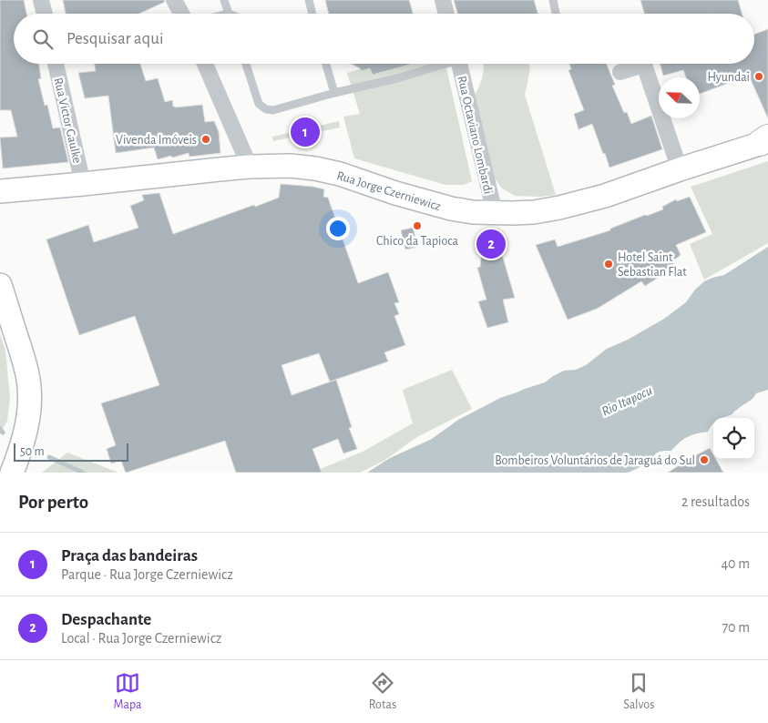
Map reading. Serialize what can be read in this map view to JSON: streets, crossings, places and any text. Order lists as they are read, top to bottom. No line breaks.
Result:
{"streets":{"main road":["Rua Jorge Czerniewicz"],"street":["Rua Victor Gaulke","Rua Octaviano Lombardi"]},"crossings":[["Rua Victor Gaulke","Rua Jorge Czerniewicz"],["Rua Octaviano Lombardi","Rua Jorge Czerniewicz"]],"water":["Rio Itapocu"],"places":["Hyundai","Vivenda Imóveis","Chico da Tapioca","Hotel Saint Sebastian Flat","Bombeiros Voluntários de Jaraguá do Sul"],"scale_bar":"50 m","north":"top left","page":{"search":"Pesquisar aqui","pins":["1","2"],"scale":"50 m","heading":["Por perto","2 resultados"],"list":[{"mark":"1","name":"Praça das bandeiras","note":"Parque · Rua Jorge Czerniewicz","value":"40 m"},{"mark":"2","name":"Despachante","note":"Local · Rua Jorge Czerniewicz","value":"70 m"}],"nav":["Mapa","Rotas","Salvos"]}}
